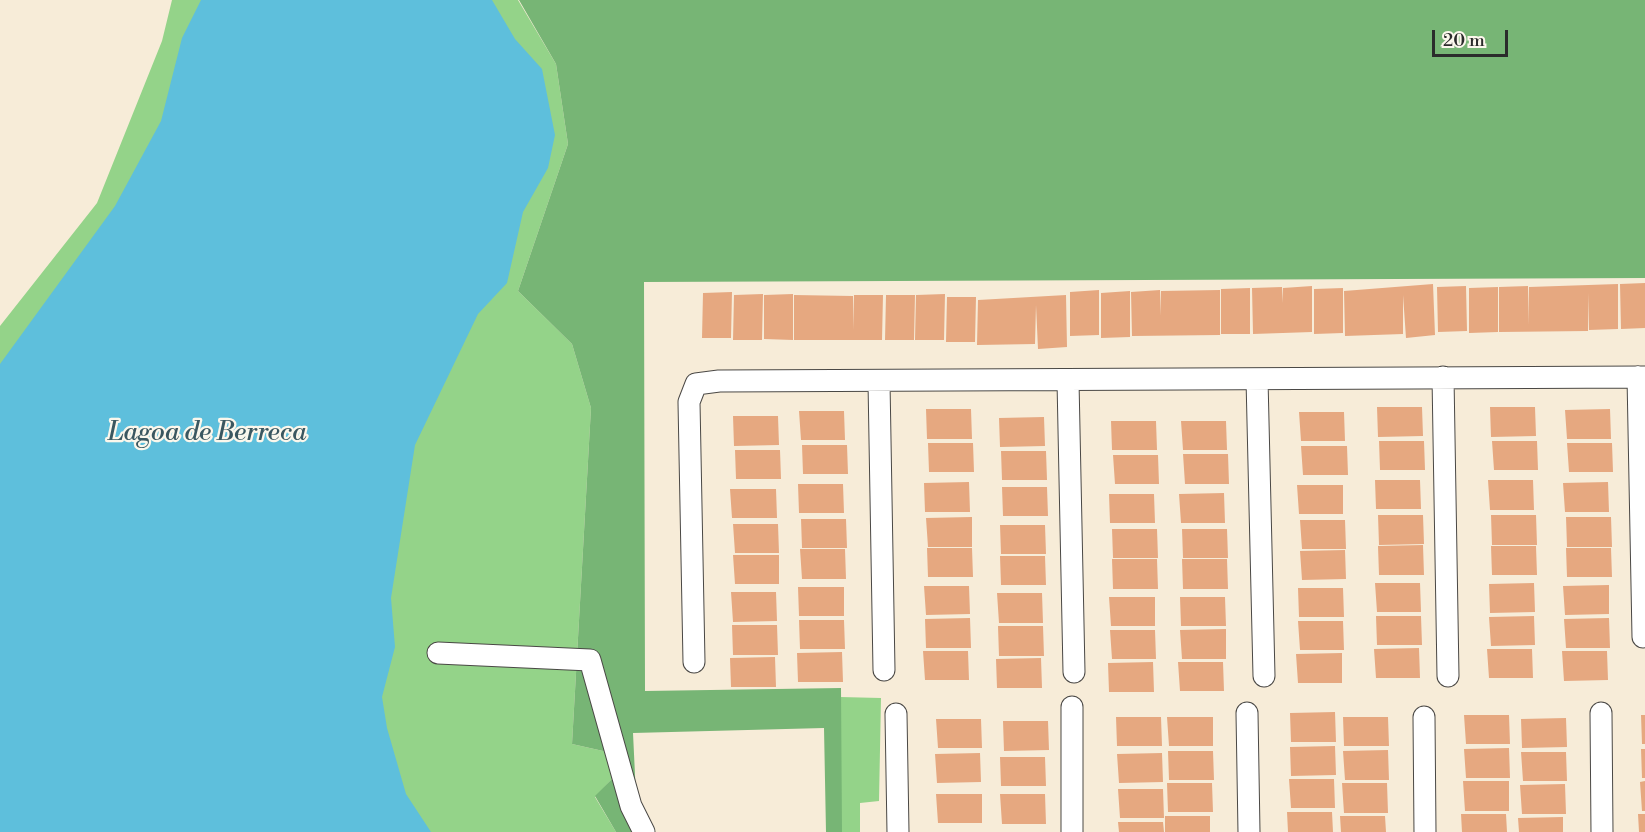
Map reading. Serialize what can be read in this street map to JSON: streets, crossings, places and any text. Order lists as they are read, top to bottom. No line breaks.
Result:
{"water":["Lagoa de Berreca"],"scale_bar":"20 m"}
